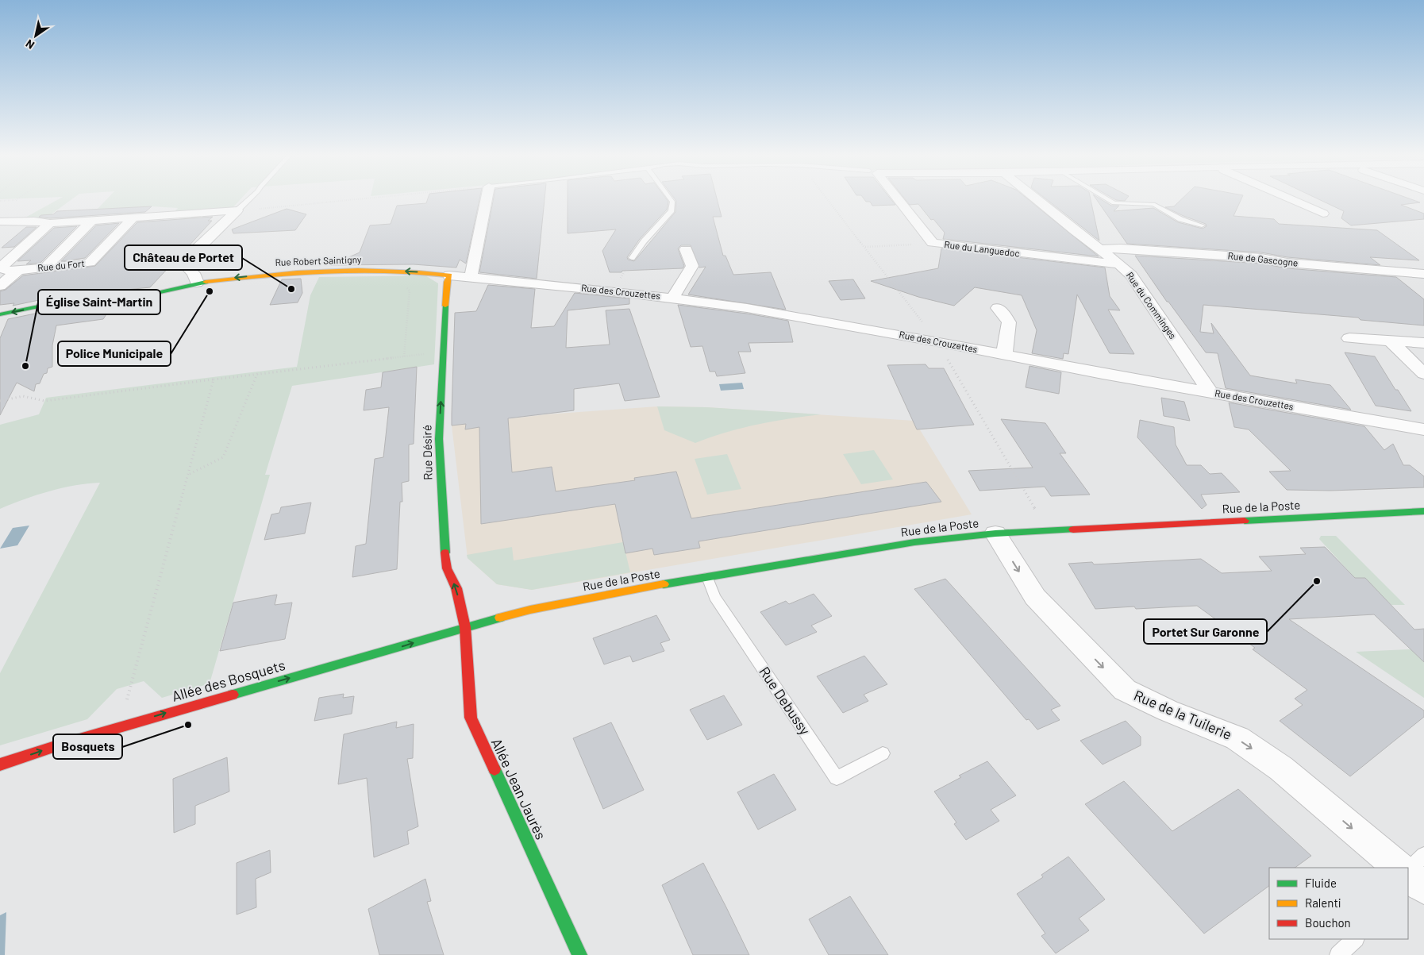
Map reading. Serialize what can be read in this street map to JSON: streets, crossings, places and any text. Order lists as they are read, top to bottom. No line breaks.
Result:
{"streets":{"street":["Rue du Languedoc","Rue de Gascogne","Rue Robert Saintigny","Rue du Fort","Rue des Crouzettes","Rue du Comminges","Rue Désiré","Rue de la Poste","Allée des Bosquets","Rue de la Tuilerie","Allée Jean Jaurès"],"lane":["Rue Debussy"]},"crossings":[["Rue du Languedoc","Rue du Comminges"],["Rue de Gascogne","Rue du Comminges"],["Rue Robert Saintigny","Rue des Crouzettes"],["Rue Robert Saintigny","Rue Désiré"],["Rue des Crouzettes","Rue du Comminges"],["Rue des Crouzettes","Rue Désiré"],["Rue Désiré","Rue de la Poste"],["Rue Désiré","Allée des Bosquets"],["Rue Désiré","Allée Jean Jaurès"],["Rue de la Poste","Allée des Bosquets"],["Rue de la Poste","Rue Debussy"],["Rue de la Poste","Rue de la Tuilerie"],["Rue de la Poste","Allée Jean Jaurès"],["Allée des Bosquets","Allée Jean Jaurès"]],"one_way":["Rue Désiré","Allée des Bosquets","Rue de la Tuilerie"],"places":["Château de Portet","Police Municipale","Église Saint-Martin","Portet Sur Garonne","Bosquets"],"legend":["Fluide","Ralenti","Bouchon"],"north":"bottom left"}
